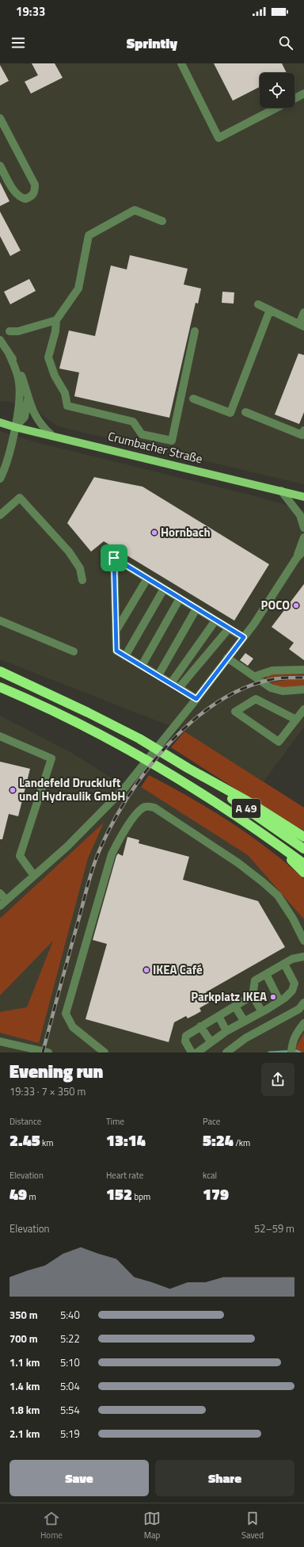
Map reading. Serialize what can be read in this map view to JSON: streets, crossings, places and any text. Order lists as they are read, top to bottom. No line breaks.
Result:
{"streets":{"highway":["A 49"],"main road":["Crumbacher Straße"]},"places":["Hornbach","POCO","Landefeld Druckluft und Hydraulik GmbH","IKEA Café","Parkplatz IKEA"],"page":{"status":"19:33","header":"Sprintly","heading":["Evening run","19:33 · 7 × 350 m"],"stats":[["Distance","2.45 km"],["Time","13:14"],["Pace","5:24 /km"],["Elevation","49 m"],["Heart rate","152 bpm"],["kcal","179"]],"chart":["Elevation","52–59 m"],"list":[{"name":"350 m","note":"5:40"},{"name":"700 m","note":"5:22"},{"name":"1.1 km","note":"5:10"},{"name":"1.4 km","note":"5:04"},{"name":"1.8 km","note":"5:54"},{"name":"2.1 km","note":"5:19"}],"buttons":["Save","Share"],"tabs":["Home","Map","Saved"]}}
